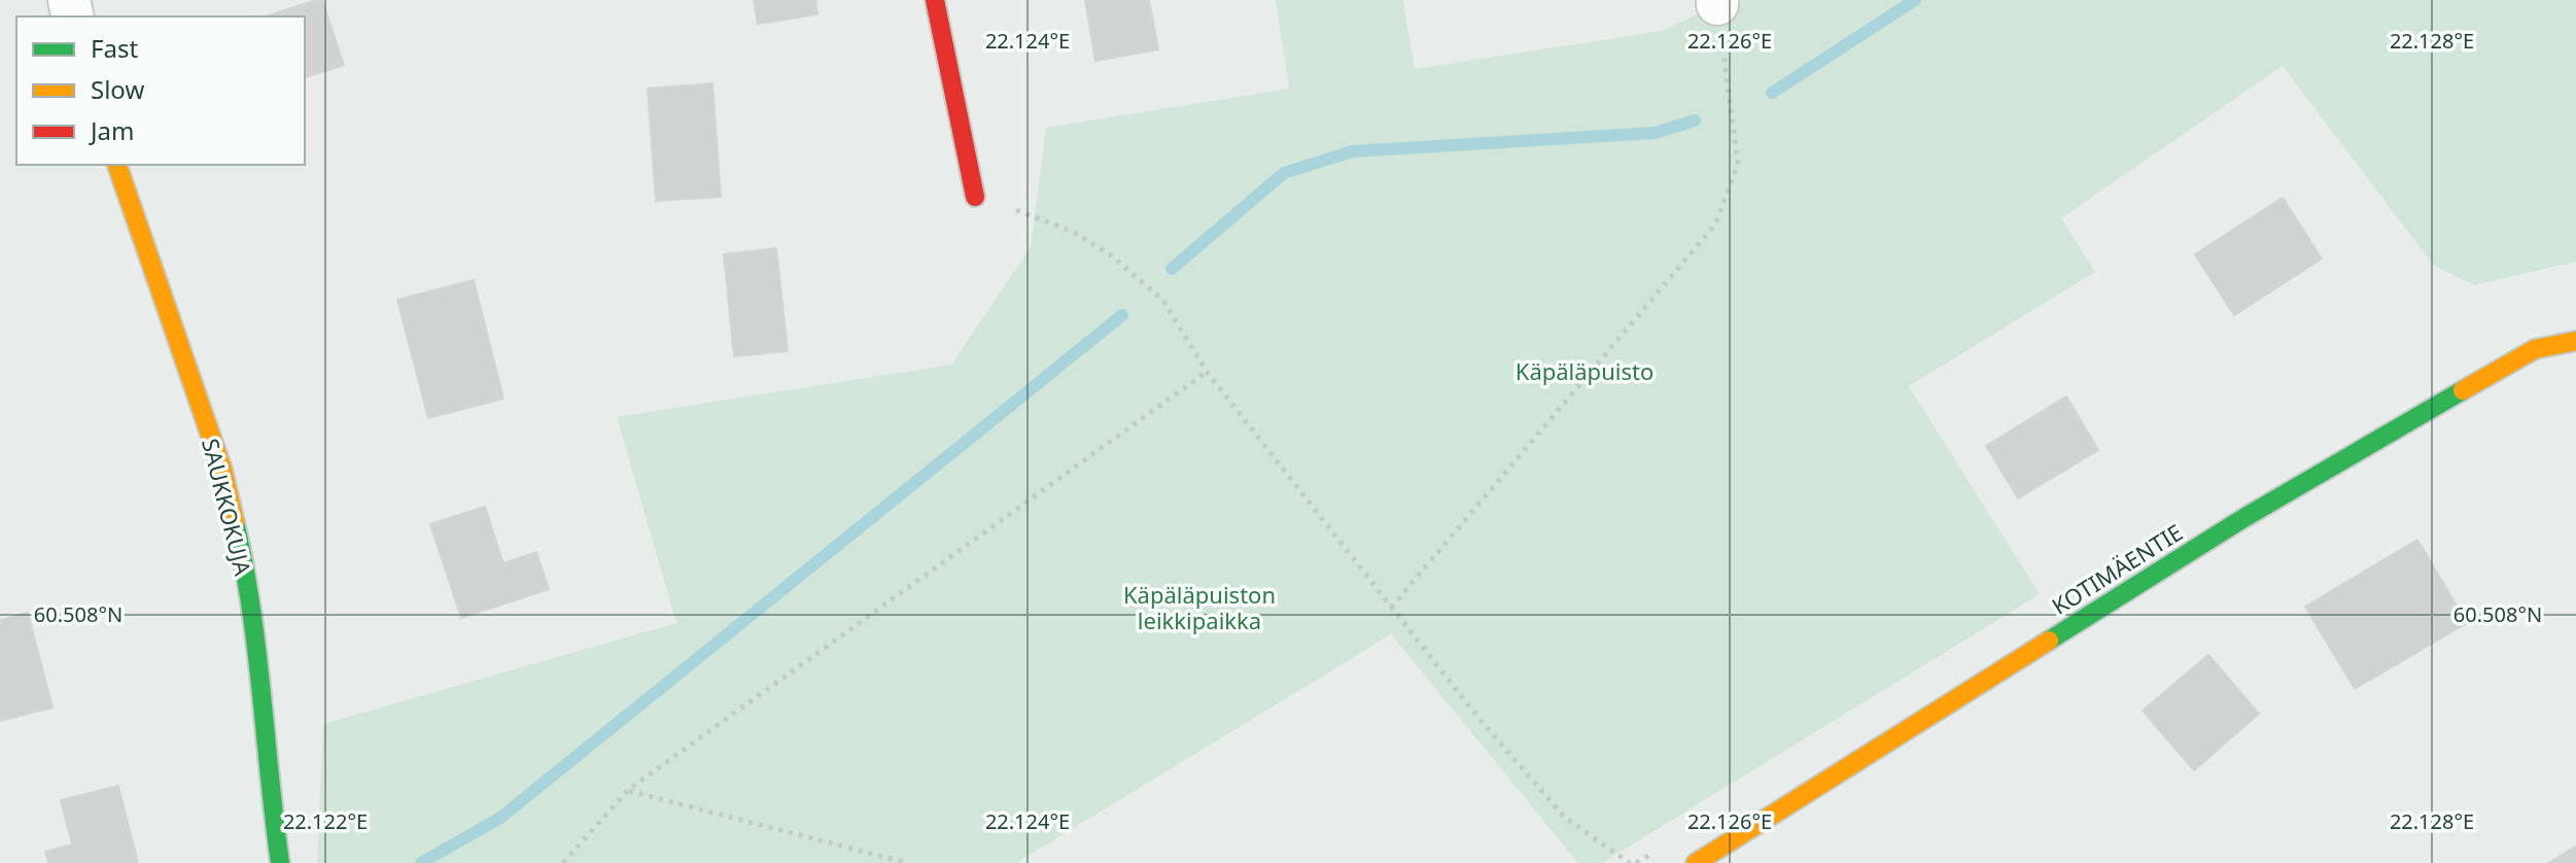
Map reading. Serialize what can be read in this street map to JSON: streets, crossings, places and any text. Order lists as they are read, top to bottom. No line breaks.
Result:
{"streets":{"street":["SAUKKOKUJA","KOTIMÄENTIE"]},"parks":["Käpäläpuisto","Käpäläpuiston leikkipaikka"],"legend":["Fast","Slow","Jam"],"coordinates":["22.124°E","22.126°E","22.128°E","60.508°N","22.122°E"]}
